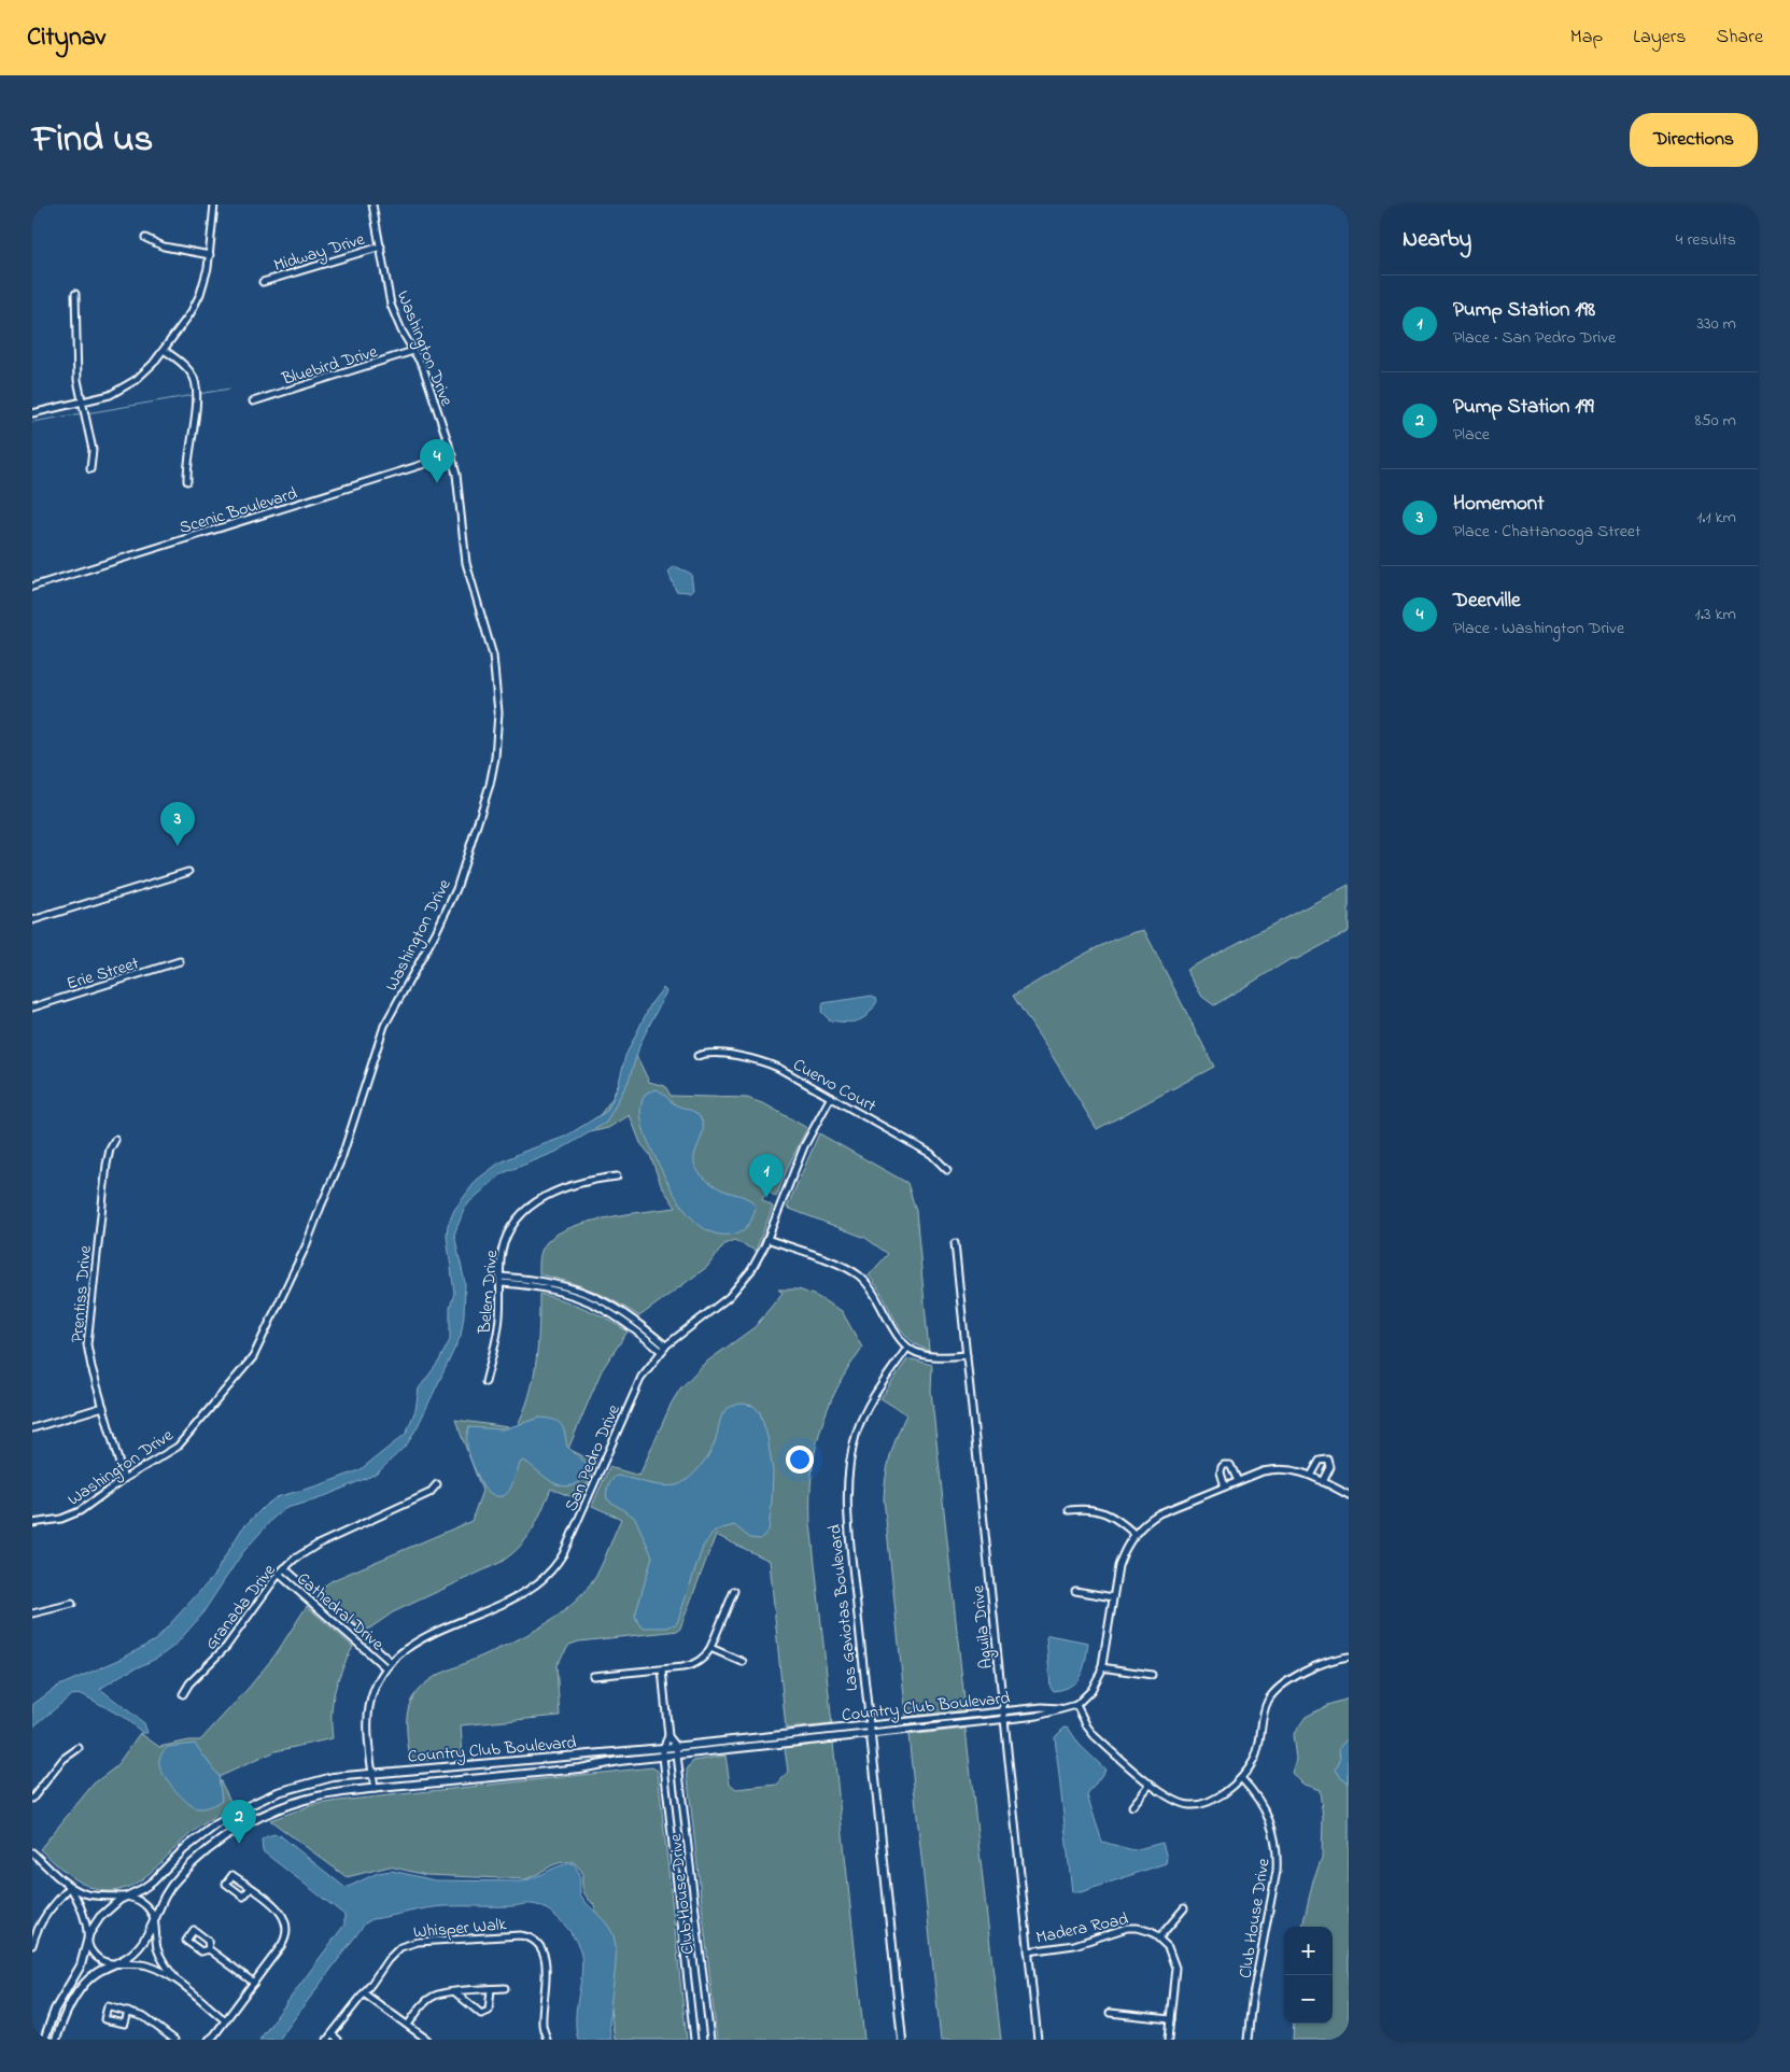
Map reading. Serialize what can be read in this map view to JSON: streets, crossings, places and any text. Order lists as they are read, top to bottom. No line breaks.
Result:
{"streets":{"street":["Midway Drive","Washington Drive","Bluebird Drive","Scenic Boulevard","Erie Street","Cuervo Court","Belem Drive","Prentiss Drive","San Pedro Drive","Granada Drive","Las Gaviotas Boulevard","Cathedral Drive","Aguila Drive","Country Club Boulevard","Club House Drive","Whisper Walk","Madera Road"]},"crossings":[["Midway Drive","Washington Drive"],["Washington Drive","Bluebird Drive"],["Washington Drive","Scenic Boulevard"],["Washington Drive","Prentiss Drive"],["Cuervo Court","San Pedro Drive"],["San Pedro Drive","Cathedral Drive"],["San Pedro Drive","Country Club Boulevard"],["Granada Drive","Cathedral Drive"],["Las Gaviotas Boulevard","Country Club Boulevard"],["Aguila Drive","Country Club Boulevard"],["Aguila Drive","Madera Road"],["Country Club Boulevard","Club House Drive"]],"page":{"header":"Citynav","nav":["Map","Layers","Share"],"title":"Find us","buttons":"Directions","heading":["Nearby","4 results"],"list":[{"mark":"1","name":"Pump Station 198","note":"Place · San Pedro Drive","value":"330 m"},{"mark":"2","name":"Pump Station 199","note":"Place","value":"850 m"},{"mark":"3","name":"Homemont","note":"Place · Chattanooga Street","value":"1.1 km"},{"mark":"4","name":"Deerville","note":"Place · Washington Drive","value":"1.3 km"}],"pins":["4","3","1","2"],"map_buttons":["+","−"]}}
